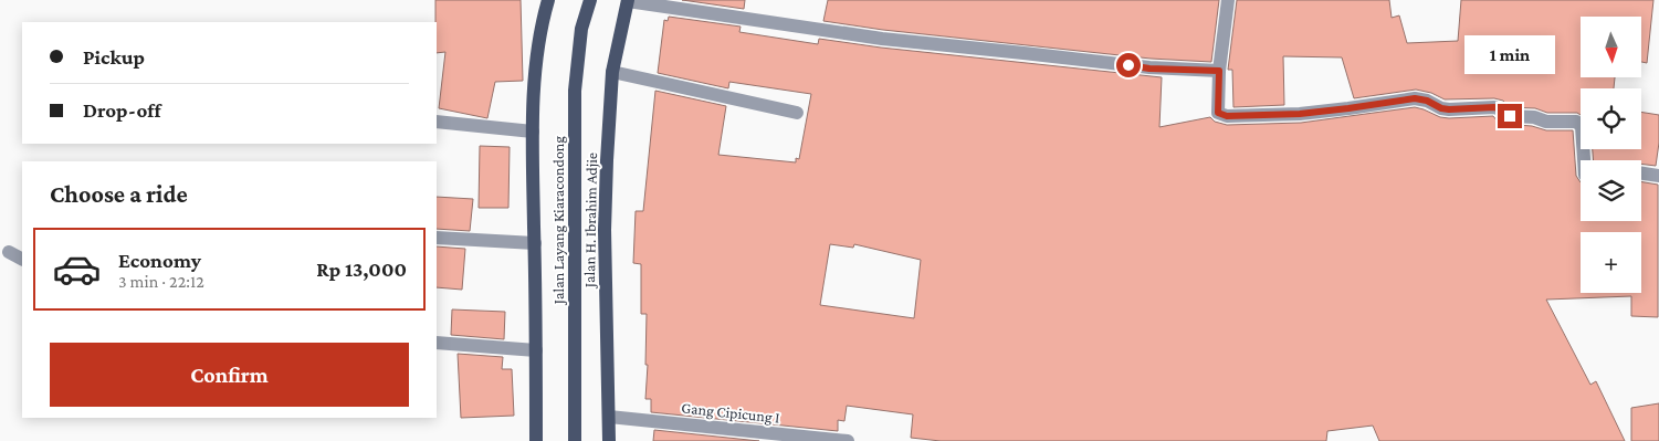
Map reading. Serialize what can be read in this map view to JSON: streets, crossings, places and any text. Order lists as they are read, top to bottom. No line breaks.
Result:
{"streets":{"main road":["Jalan Layang Kiaracondong","Jalan H. Ibrahim Adjie"],"street":["Gang Cipicung I"]},"crossings":[["Jalan H. Ibrahim Adjie","Gang Cipicung I"]],"north":"bottom","page":{"map_buttons":"+","banner":["Pickup","Drop-off"],"bubble":"1 min","heading":"Choose a ride","list":[{"name":"Economy","note":"3 min · 22:12","value":"Rp 13,000"}],"buttons":"Confirm"}}
